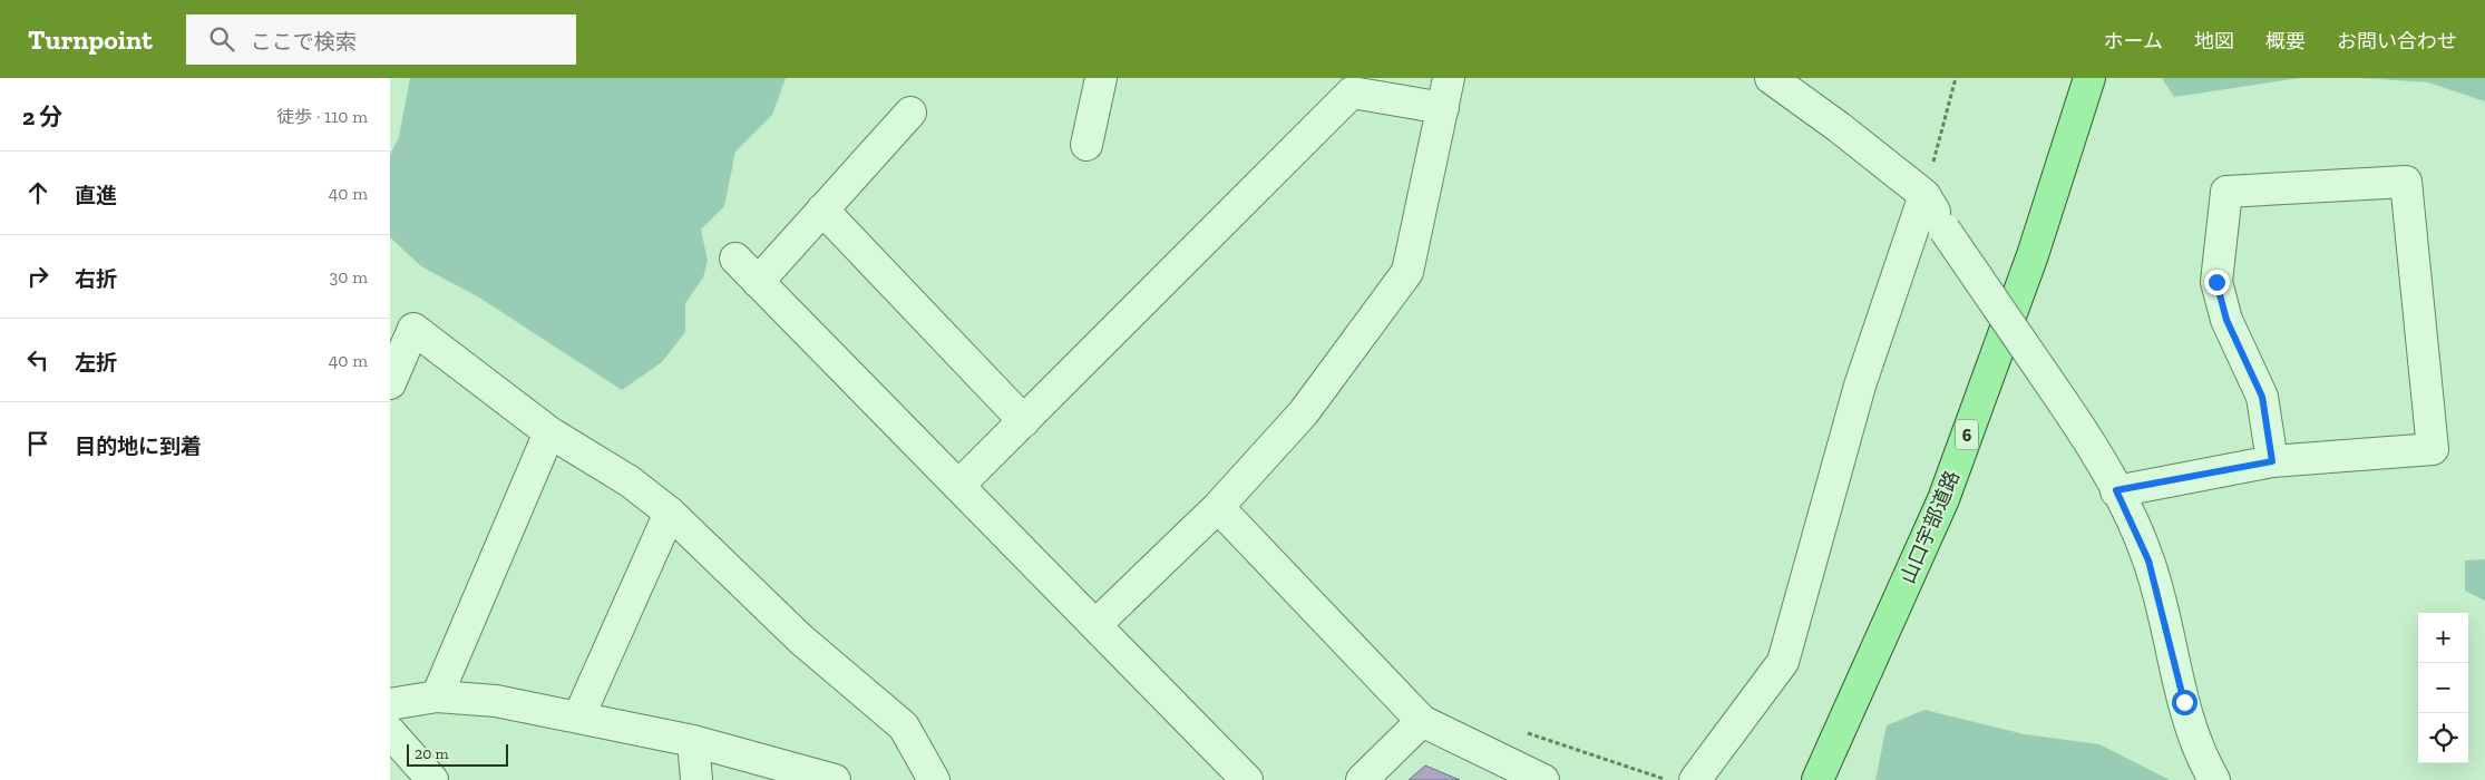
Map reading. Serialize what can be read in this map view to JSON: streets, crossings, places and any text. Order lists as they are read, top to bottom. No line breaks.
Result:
{"streets":{"main road":["6","山口宇部道路"]},"scale_bar":"20 m","page":{"header":"Turnpoint","search":"ここで検索","nav":["ホーム","地図","概要","お問い合わせ"],"heading":["2 分","徒歩 · 110 m"],"list":[["直進","40 m"],["右折","30 m"],["左折","40 m"],"目的地に到着"],"map_buttons":["+","−"],"scale":"20 m"}}
